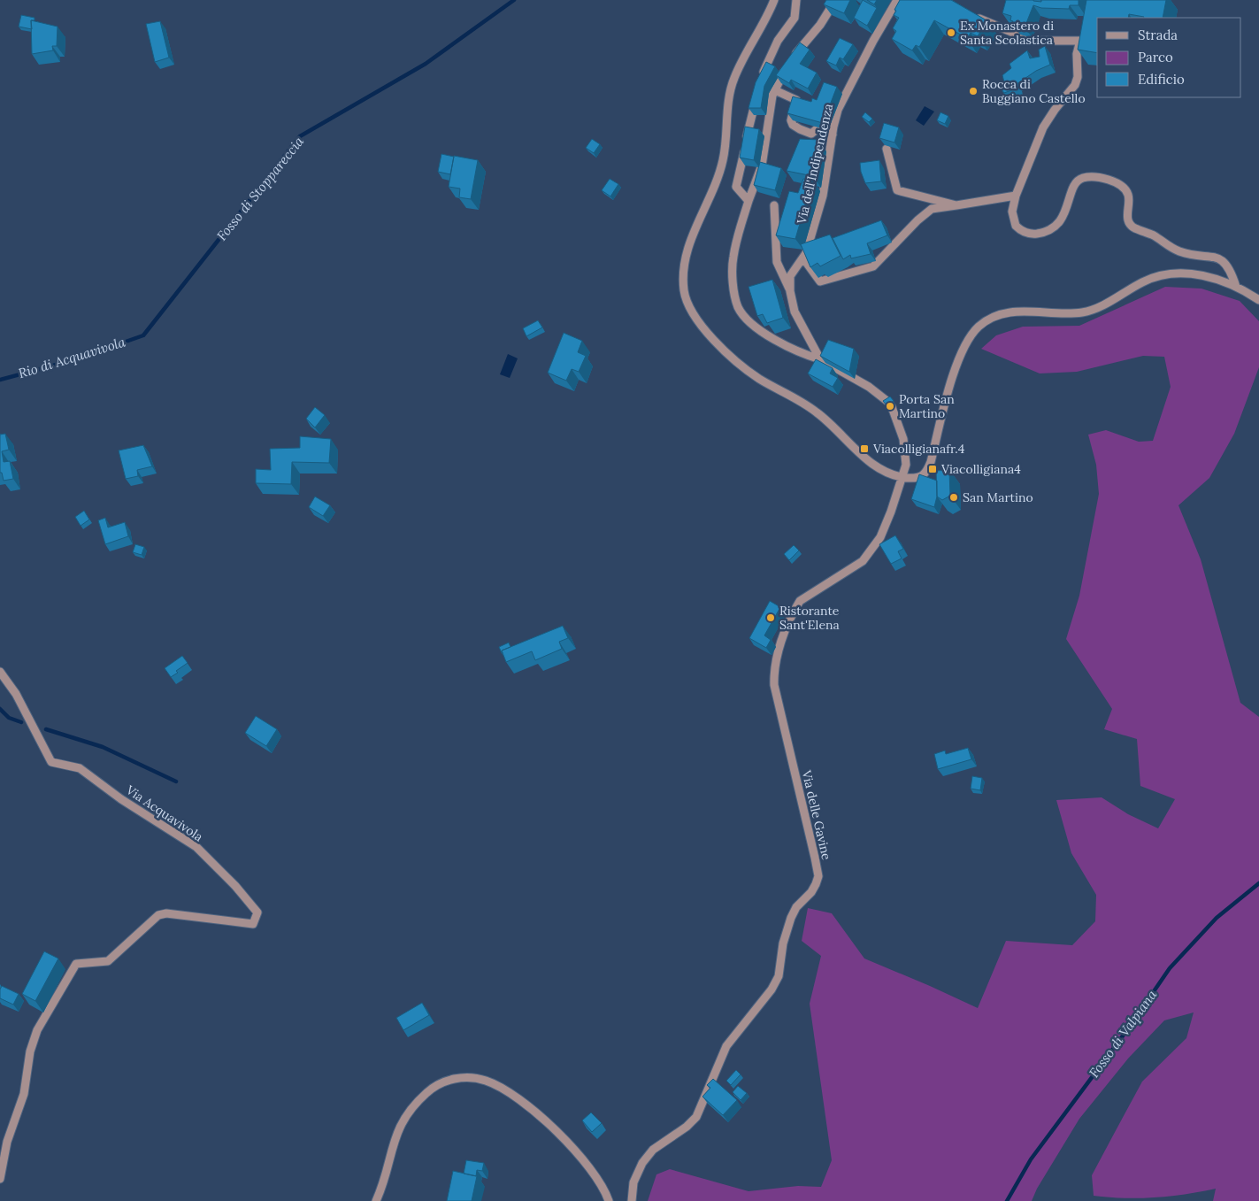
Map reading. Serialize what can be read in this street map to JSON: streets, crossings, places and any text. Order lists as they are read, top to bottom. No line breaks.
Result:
{"streets":{"street":["Via dell'Indipendenza","Via Acquavivola","Via delle Gavine"]},"water":["Fosso di Stoppareccia","Rio di Acquavivola","Fosso di Valpiana"],"places":{"other":["Ex Monastero di Santa Scolastica","Rocca di Buggiano Castello","Porta San Martino","San Martino","Ristorante Sant'Elena"],"transit":["Viacolligianafr.4","Viacolligiana4"]},"legend":["Strada","Parco","Edificio"]}
